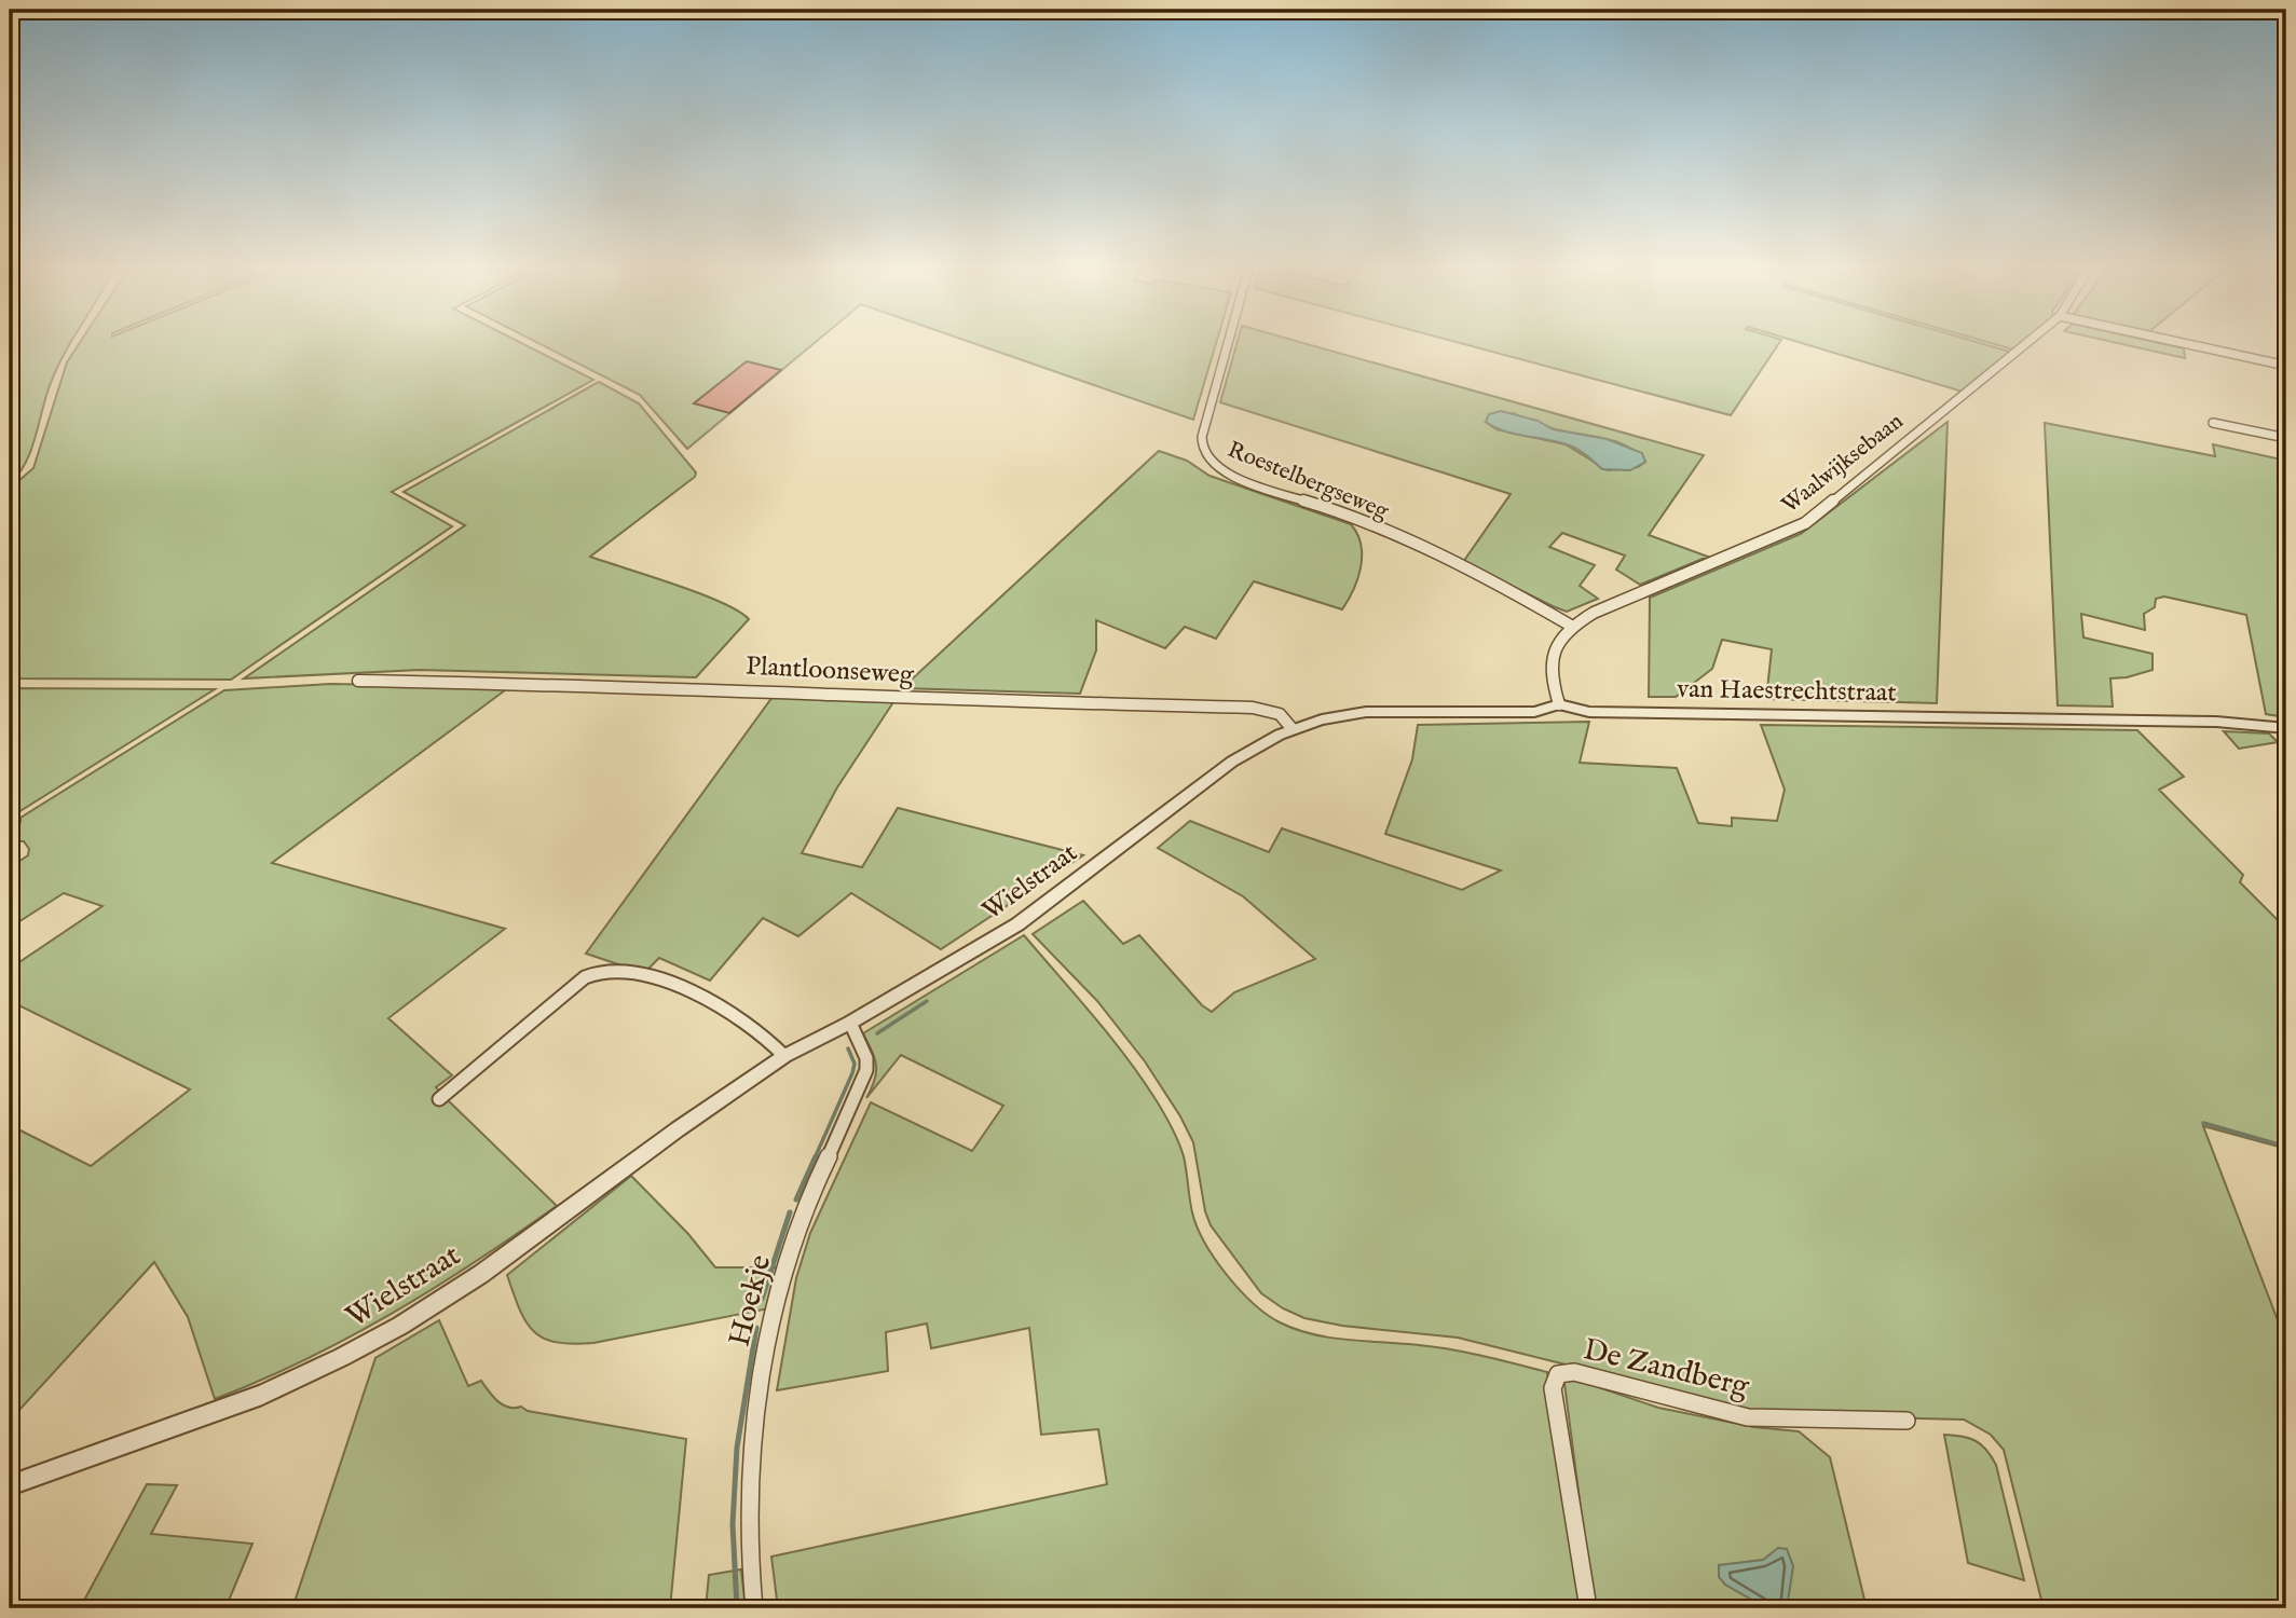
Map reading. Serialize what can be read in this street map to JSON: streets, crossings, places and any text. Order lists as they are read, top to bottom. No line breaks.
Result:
{"streets":{"street":["Waalwijksebaan","Roestelbergseweg","Plantloonseweg","van Haestrechtstraat","Wielstraat","Hoekje","De Zandberg"]},"crossings":[["Waalwijksebaan","Roestelbergseweg"],["Plantloonseweg","van Haestrechtstraat"],["Plantloonseweg","Wielstraat"],["van Haestrechtstraat","Wielstraat"],["Wielstraat","Hoekje"]]}
